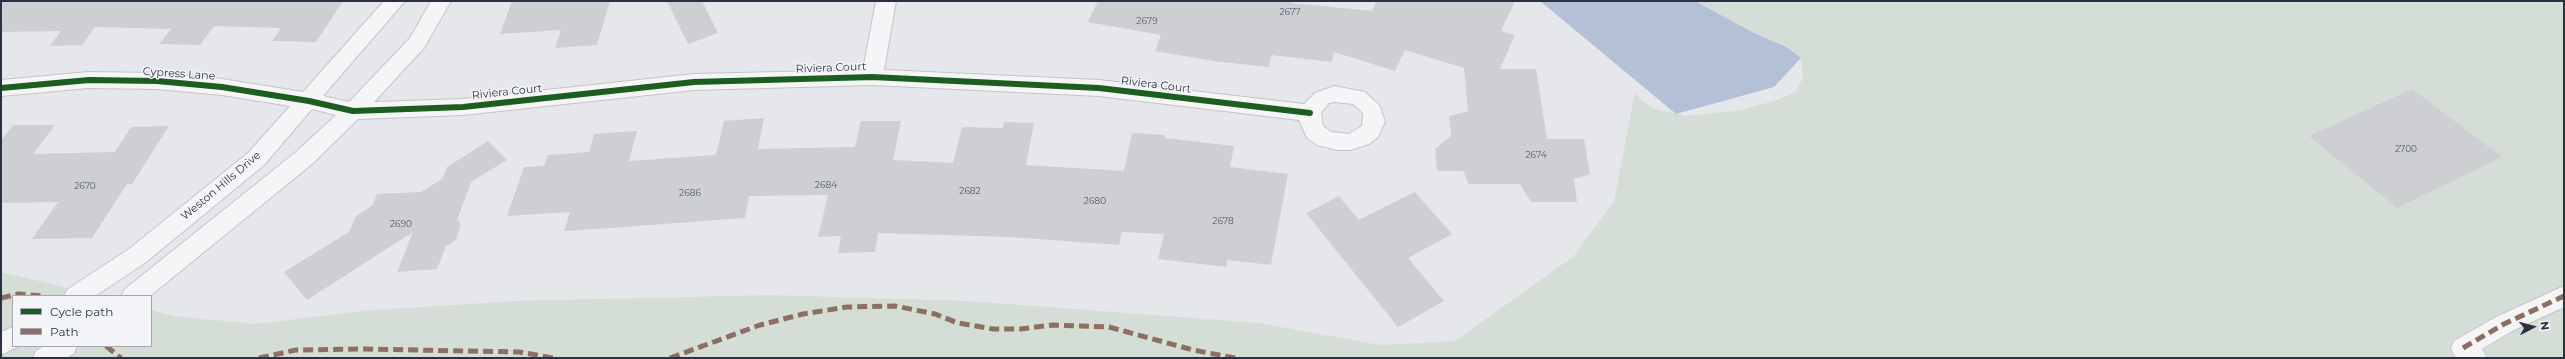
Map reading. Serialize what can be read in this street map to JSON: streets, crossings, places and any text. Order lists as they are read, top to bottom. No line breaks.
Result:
{"streets":{"street":["Riviera Court","Cypress Lane","Weston Hills Drive"]},"crossings":[["Riviera Court","Cypress Lane"],["Cypress Lane","Weston Hills Drive"]],"house_numbers":["2677","2679","2700","2674","2684","2670","2682","2686","2680","2678","2690"],"legend":["Cycle path","Path"],"north":"right"}
